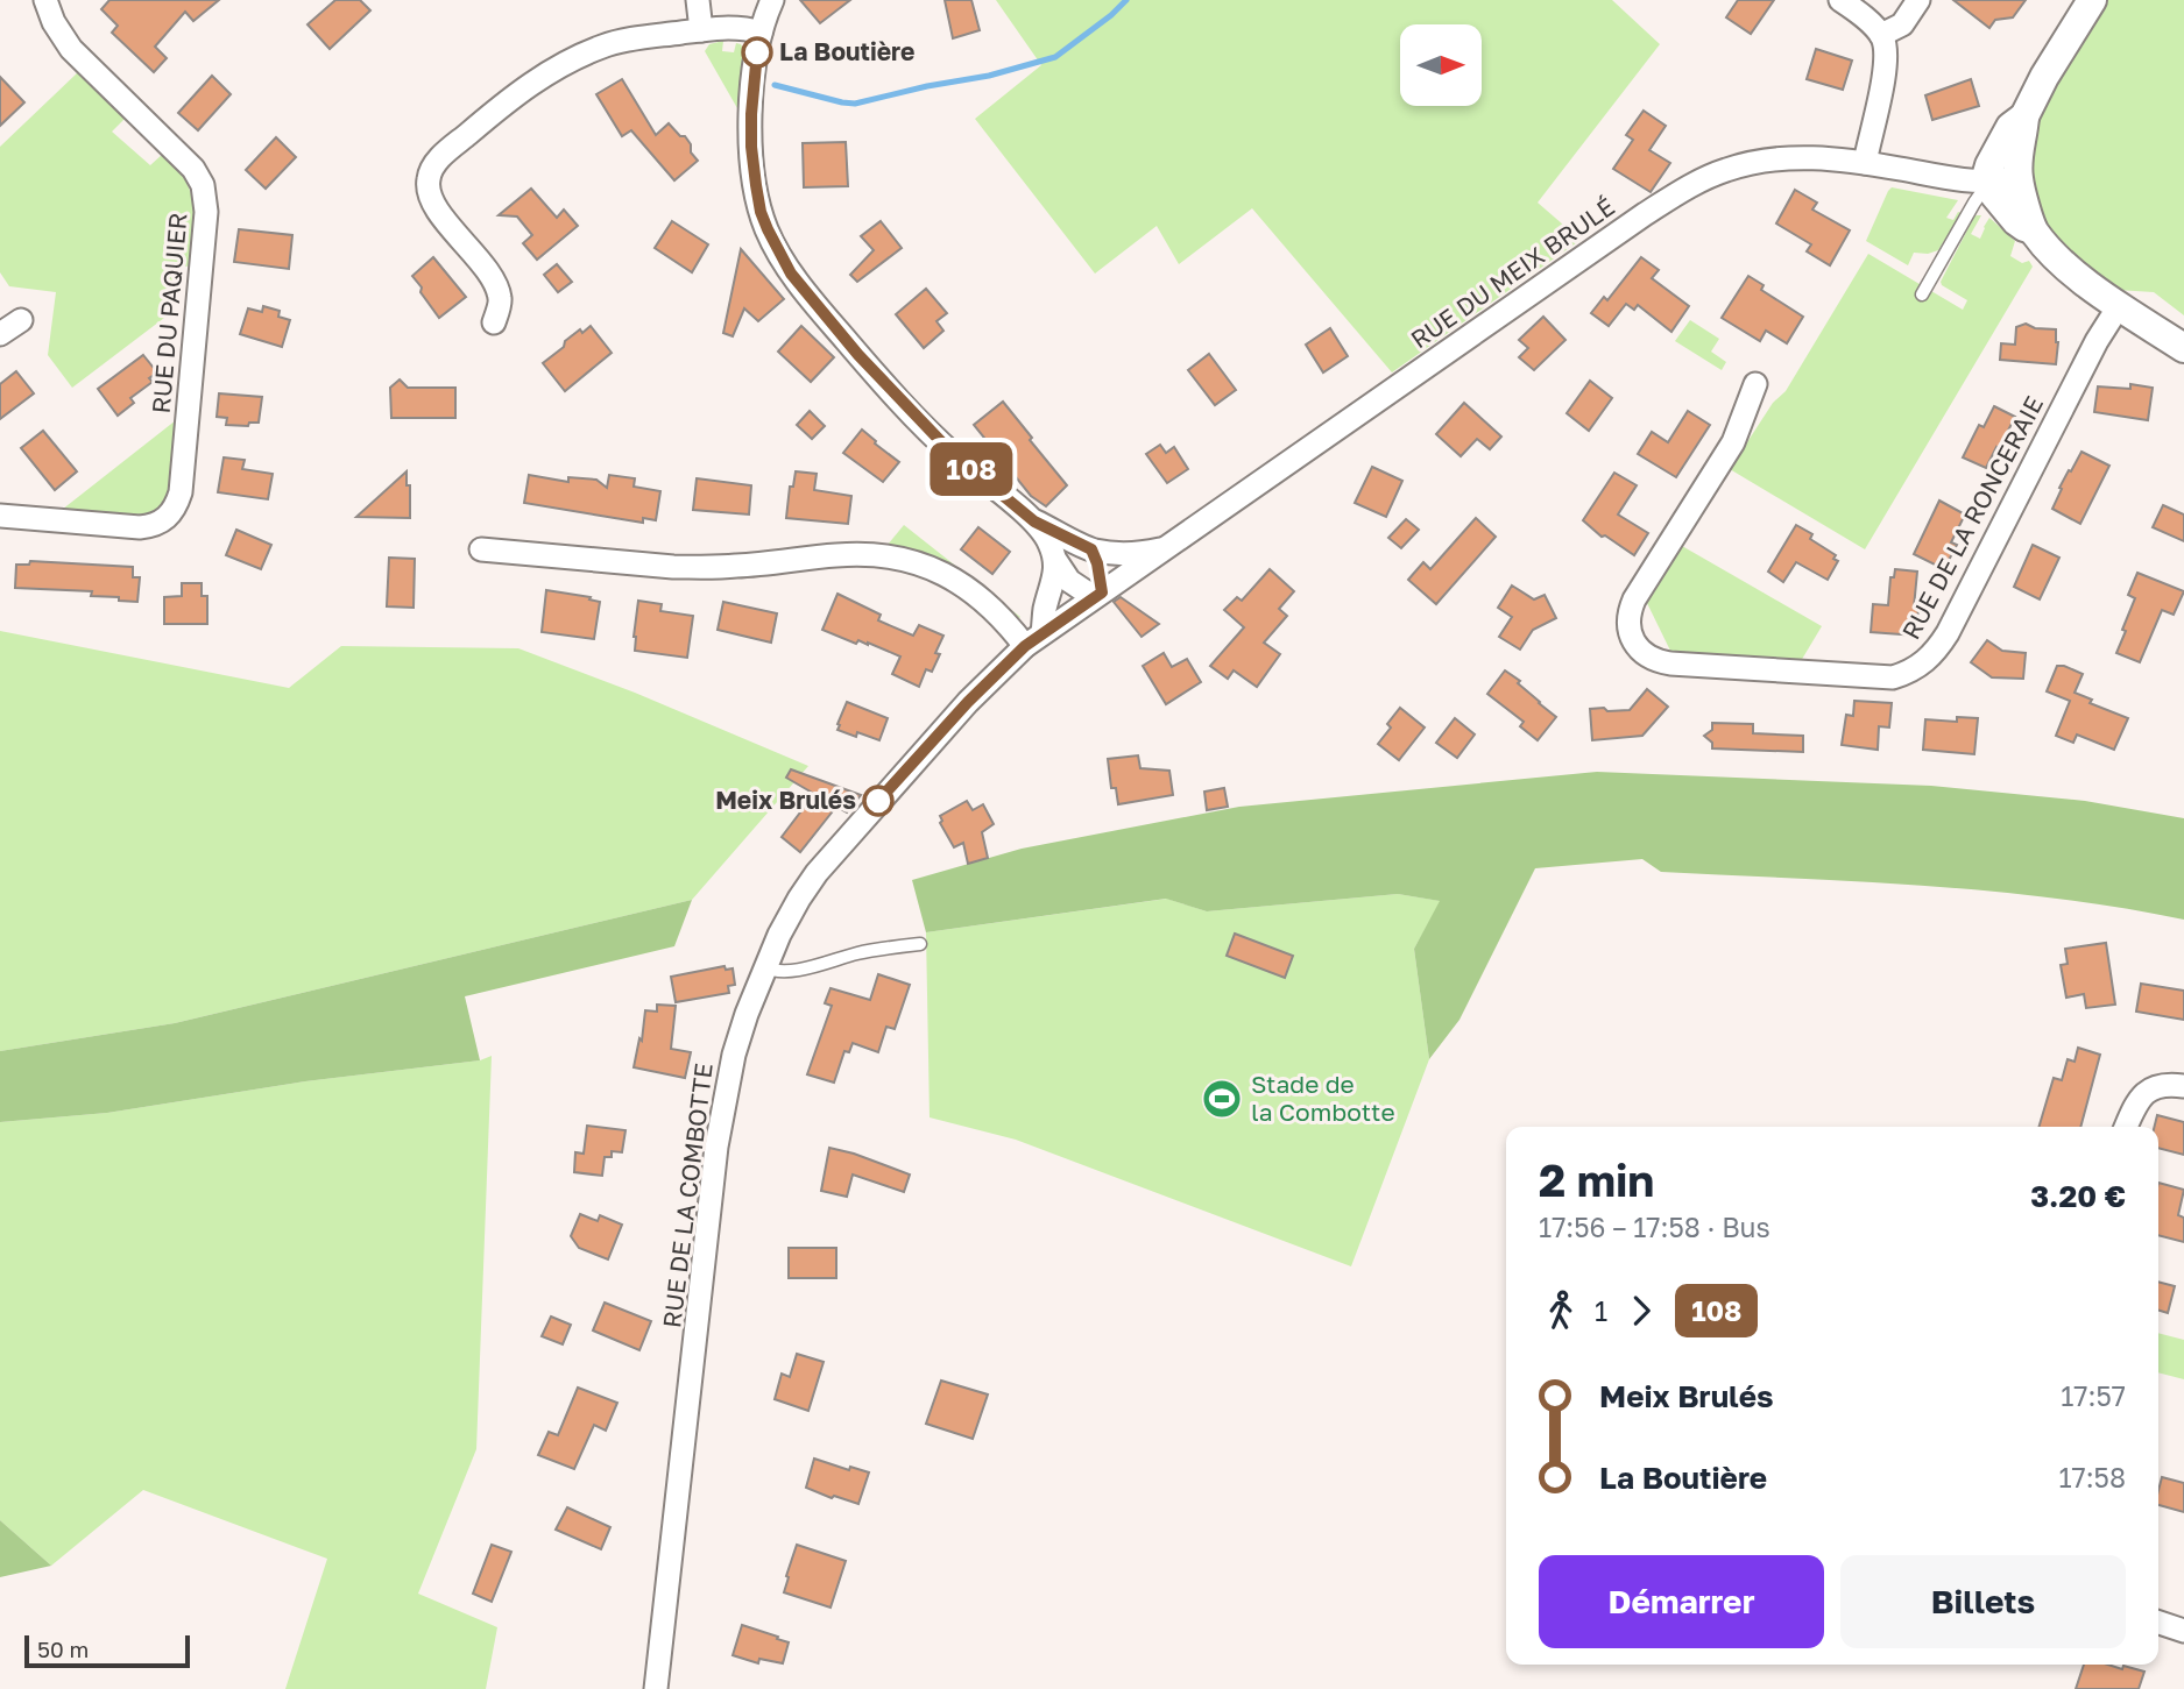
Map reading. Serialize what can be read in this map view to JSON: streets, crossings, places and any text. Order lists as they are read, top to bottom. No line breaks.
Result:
{"streets":{"street":["RUE DU MEIX BRULÉ","RUE DU PAQUIER","RUE DE LA RONCERAIE","RUE DE LA COMBOTTE"]},"crossings":[["RUE DU MEIX BRULÉ","RUE DE LA COMBOTTE"]],"places":{"other":["La Boutière","Meix Brulés"],"sports":["Stade de la Combotte"]},"lines":["bus line 108"],"scale_bar":"50 m","north":"right","page":{"on_map":"108","heading":["2 min","17:56 – 17:58 · Bus","3.20 €"],"legs":["1","108"],"list":[{"name":"Meix Brulés","value":"17:57"},{"name":"La Boutière","value":"17:58"}],"buttons":["Démarrer","Billets"],"scale":"50 m"}}
